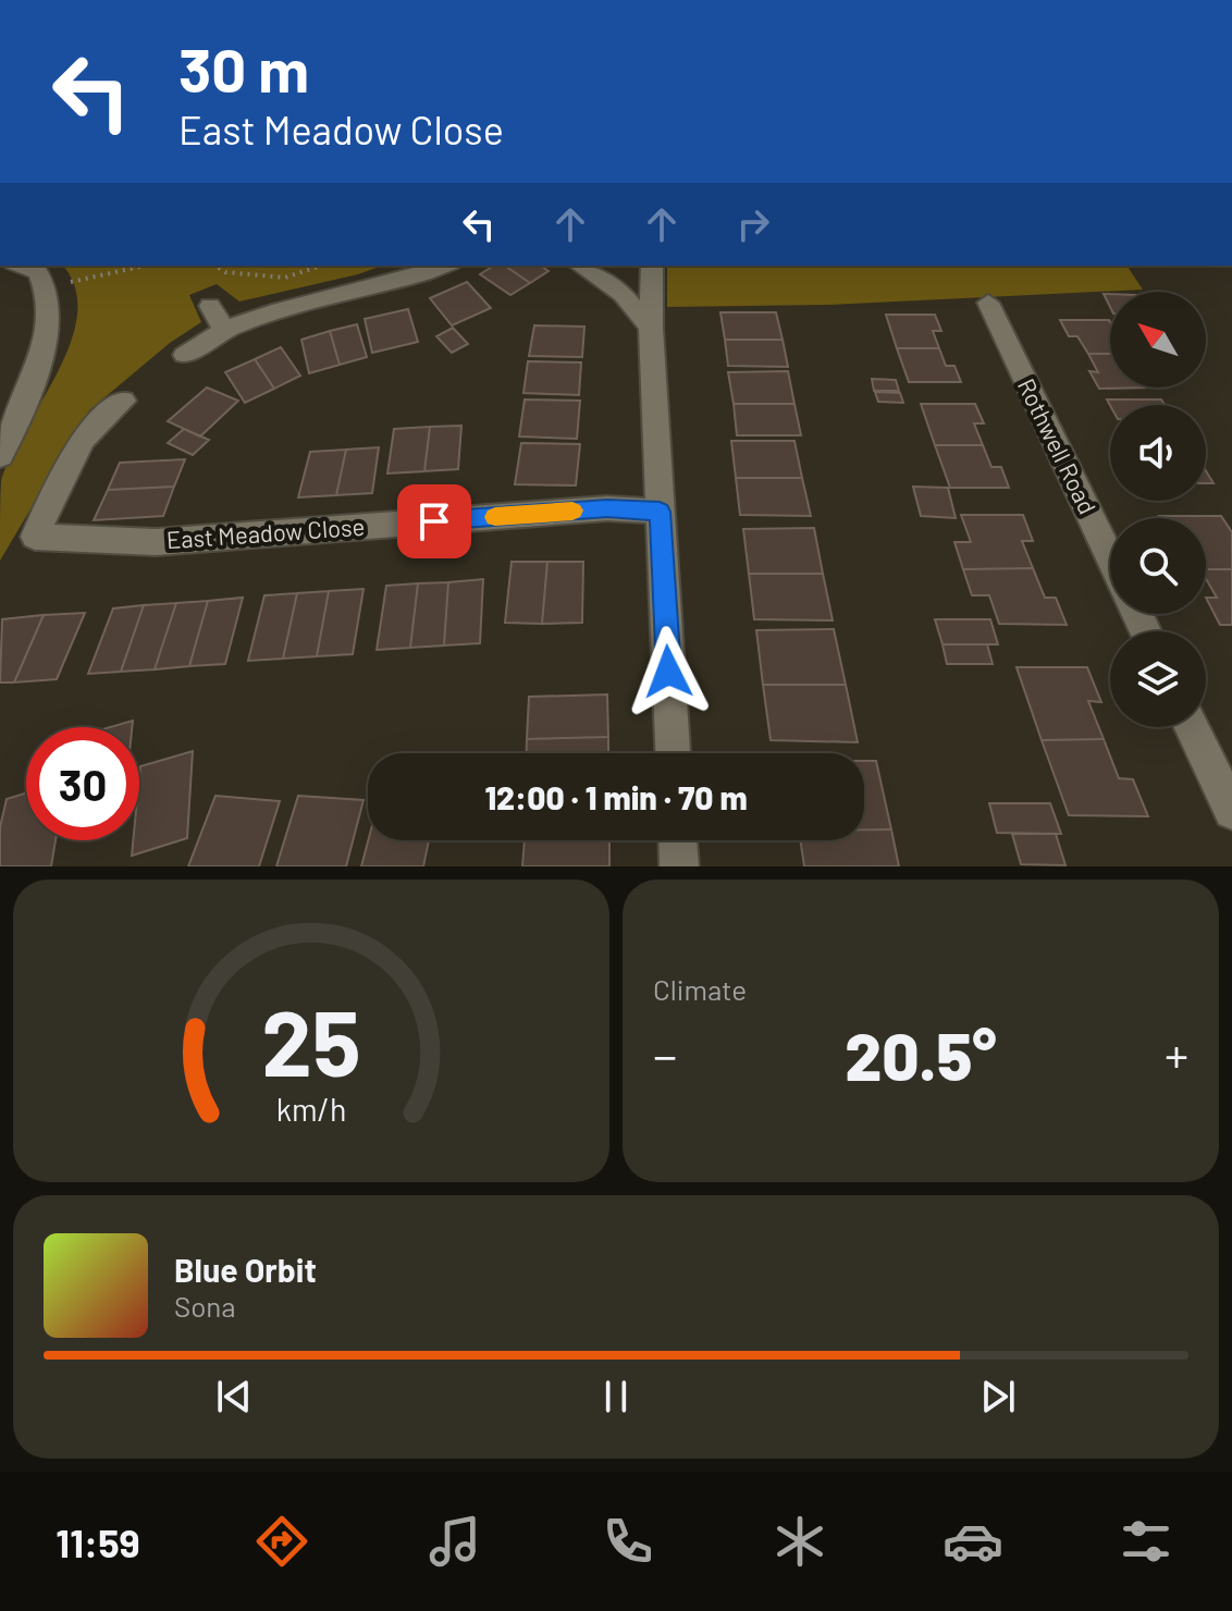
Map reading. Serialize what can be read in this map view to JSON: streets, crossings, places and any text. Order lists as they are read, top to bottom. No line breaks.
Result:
{"streets":{"street":["Rothwell Road","East Meadow Close"]},"north":"top left","page":{"turn":["30 m","East Meadow Close"],"limit":"30","trip":"12:00 · 1 min · 70 m","tile":"Climate","heat":["−","20.5°","+"],"song":["Blue Orbit","Sona"],"tabs":"11:59","gauge":["25","km/h"]}}
